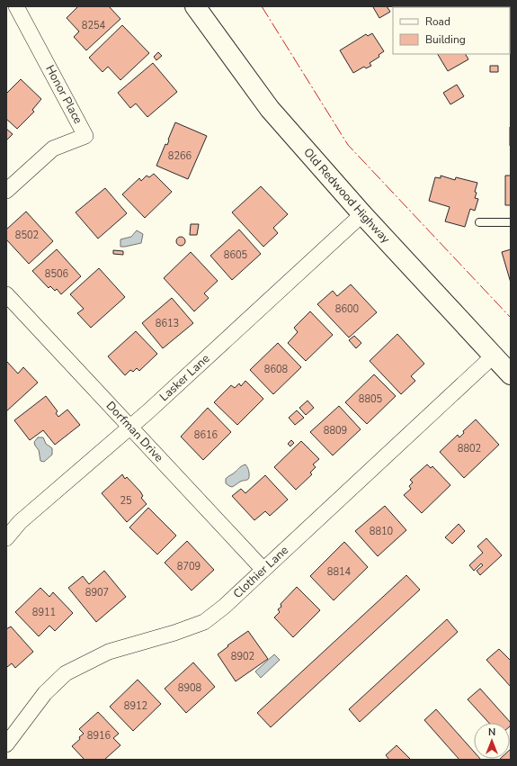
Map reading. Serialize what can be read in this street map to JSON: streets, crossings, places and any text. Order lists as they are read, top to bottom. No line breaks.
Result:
{"streets":{"main road":["Old Redwood Highway"],"street":["Honor Place","Lasker Lane","Dorfman Drive","Clothier Lane"]},"crossings":[["Old Redwood Highway","Lasker Lane"],["Old Redwood Highway","Clothier Lane"],["Lasker Lane","Dorfman Drive"],["Dorfman Drive","Clothier Lane"]],"house_numbers":["8254","8266","8502","8605","8506","8600","8613","8608","8805","8809","8616","8802","25","8810","8709","8814","8907","8911","8902","8908","8912","8916"],"legend":["Road","Building"],"north":"top"}
